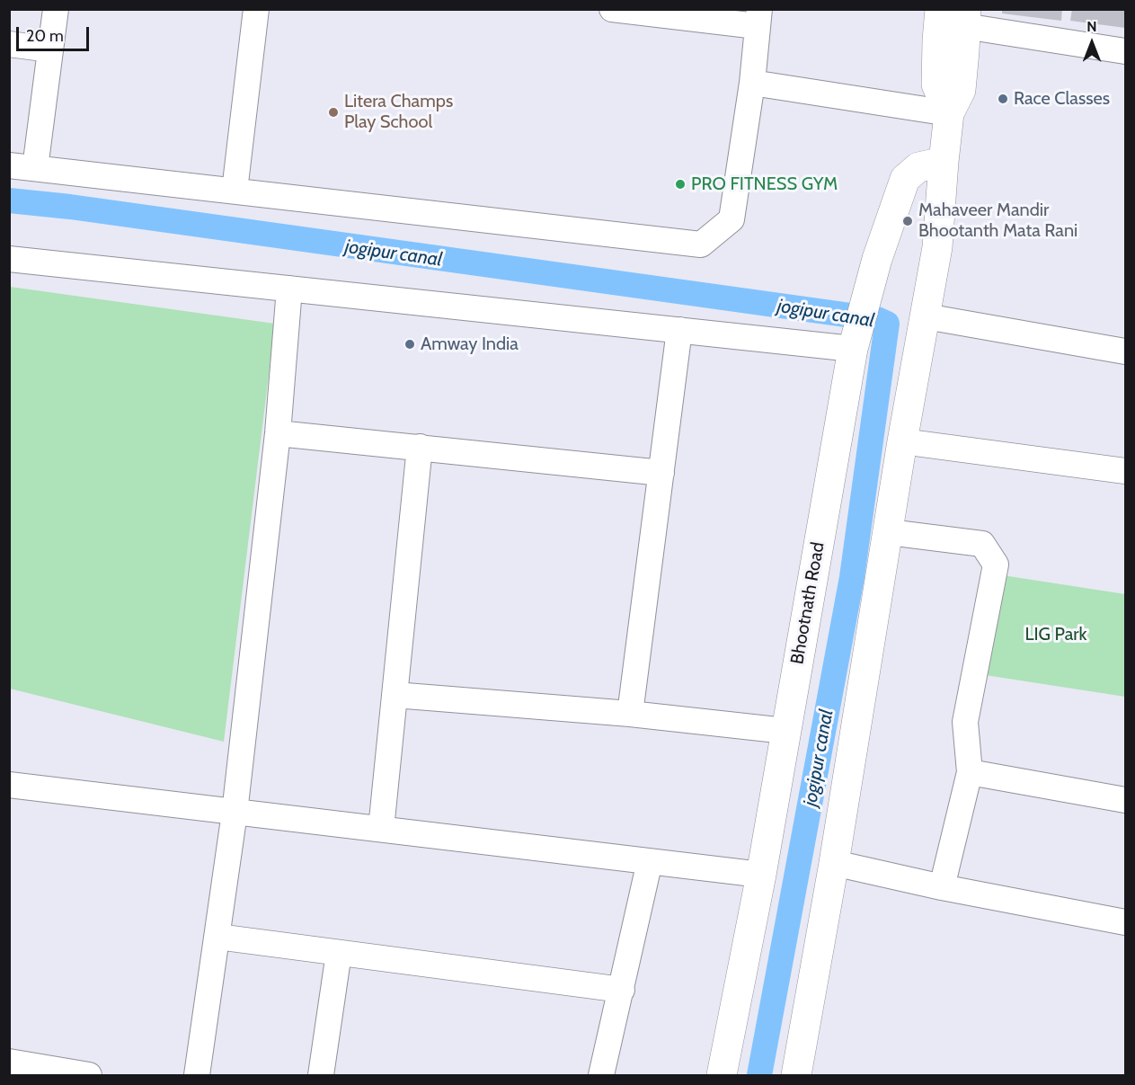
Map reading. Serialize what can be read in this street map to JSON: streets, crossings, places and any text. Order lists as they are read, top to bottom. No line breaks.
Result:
{"streets":{"street":["Bhootnath Road"]},"water":["jogipur canal"],"parks":["LIG Park"],"places":["Race Classes","Litera Champs Play School","PRO FITNESS GYM","Mahaveer Mandir Bhootanth Mata Rani","Amway India"],"scale_bar":"20 m","north":"top"}
